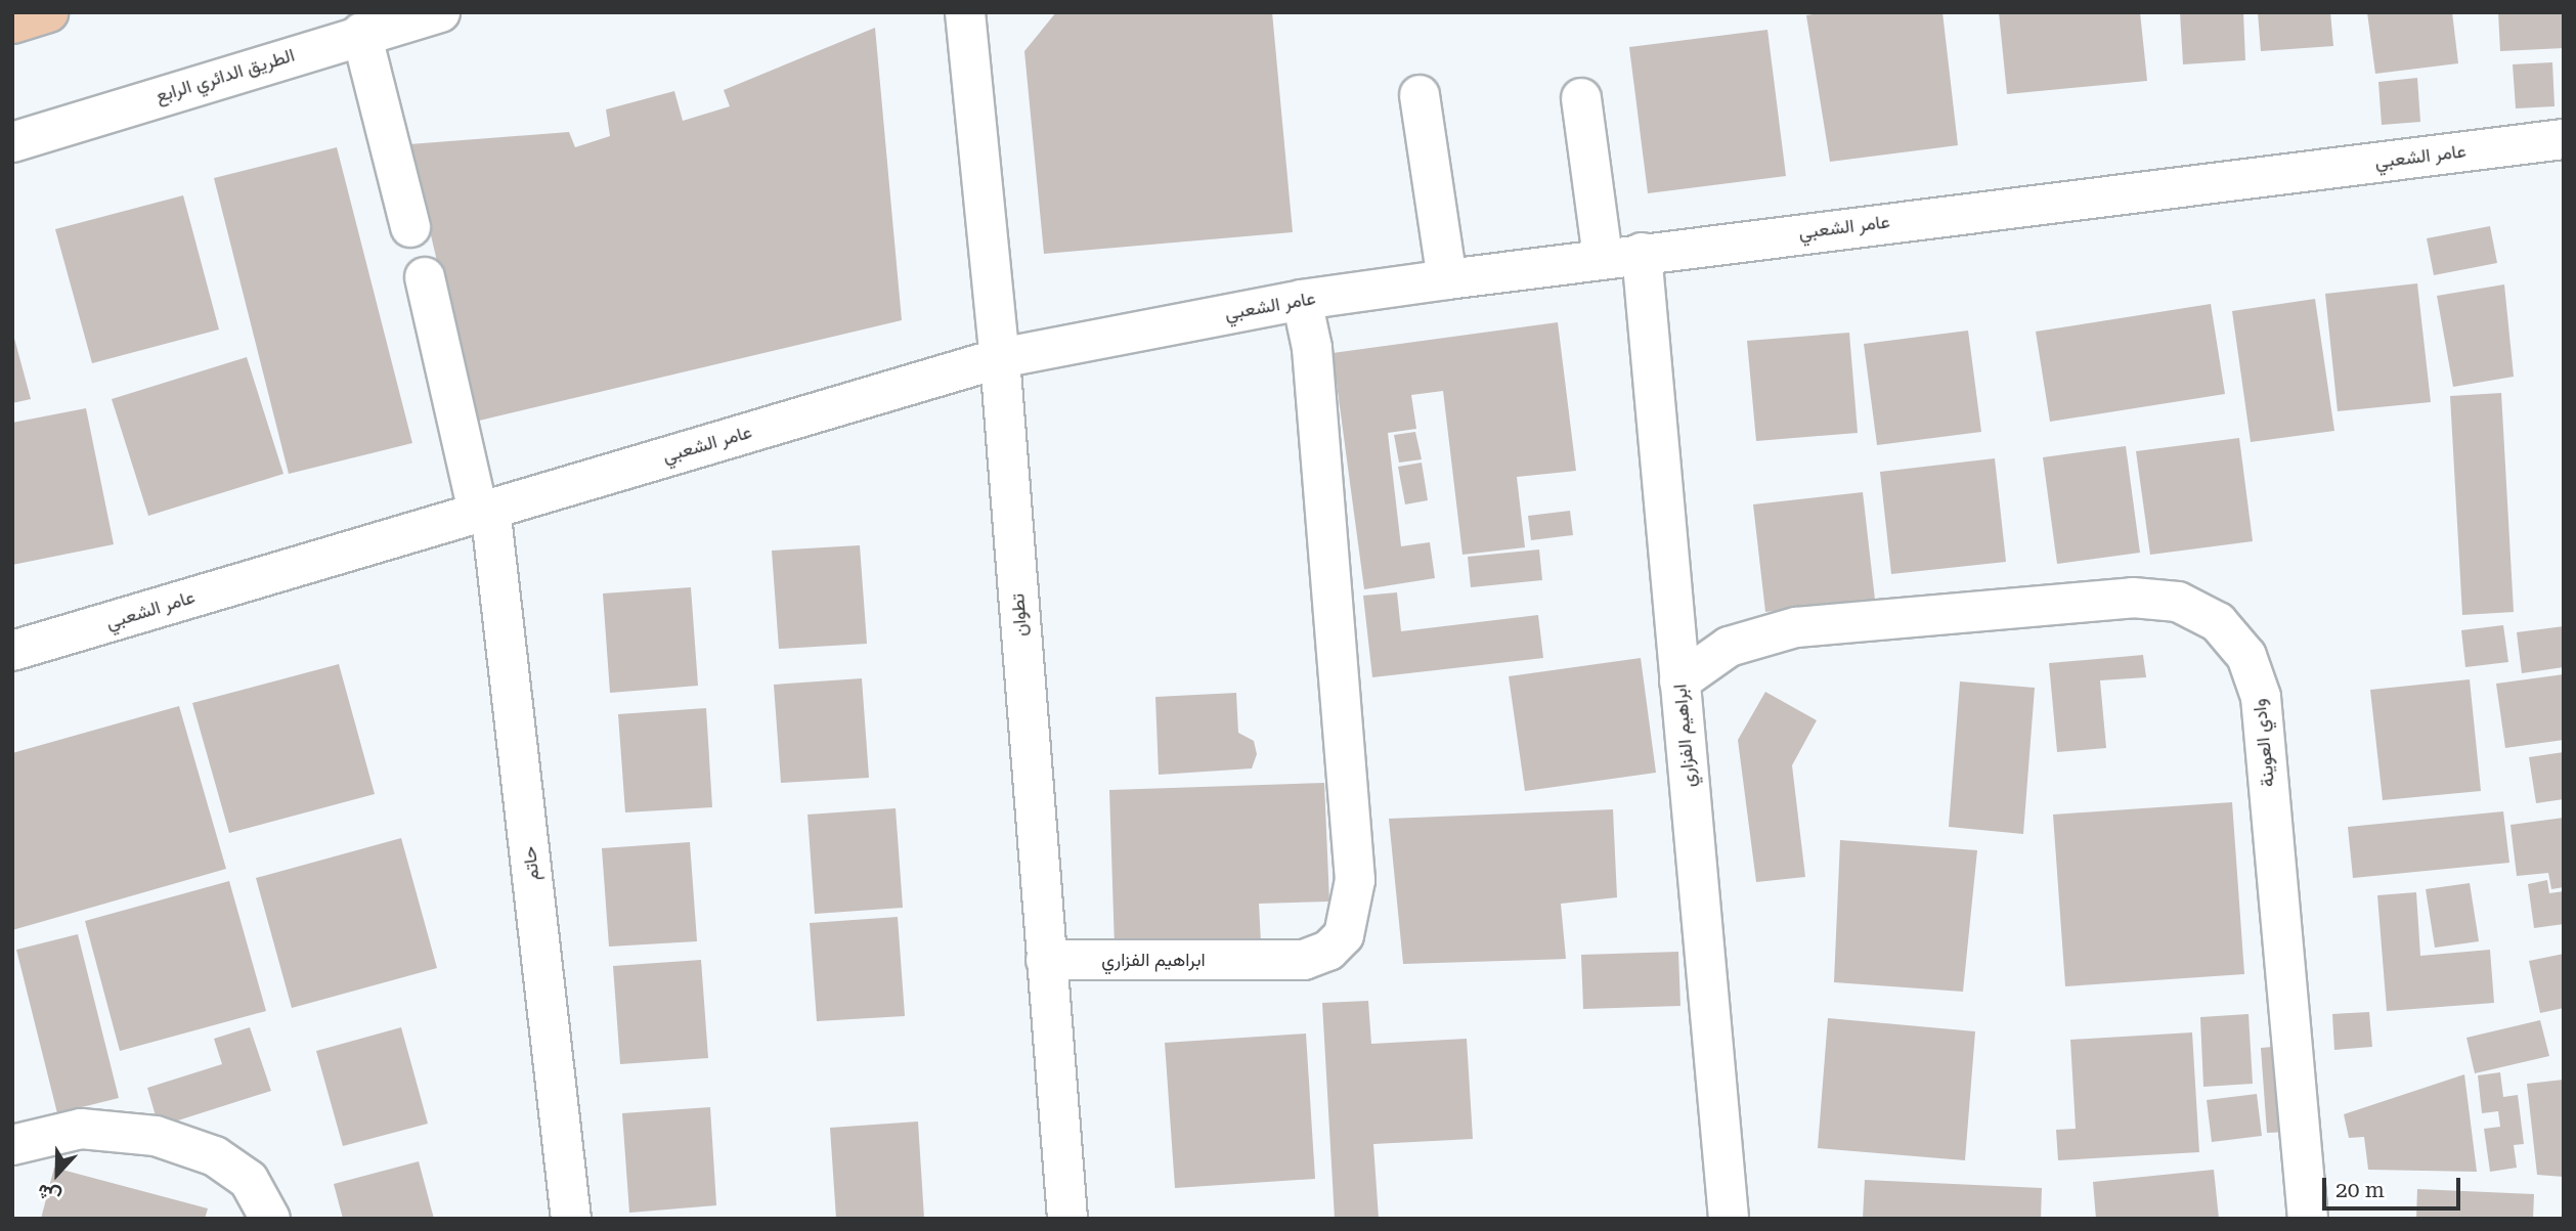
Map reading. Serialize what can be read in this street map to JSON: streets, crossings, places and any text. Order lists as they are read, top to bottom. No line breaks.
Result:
{"streets":{"street":["الطريق الدائري الرابع","عامر الشعبي","تطوان","ابراهيم الفزاري","وادي العوينة","حاتم"]},"crossings":[["عامر الشعبي","تطوان"],["عامر الشعبي","ابراهيم الفزاري"],["عامر الشعبي","حاتم"],["تطوان","ابراهيم الفزاري"],["ابراهيم الفزاري","وادي العوينة"]],"scale_bar":"20 m","north":"bottom"}
